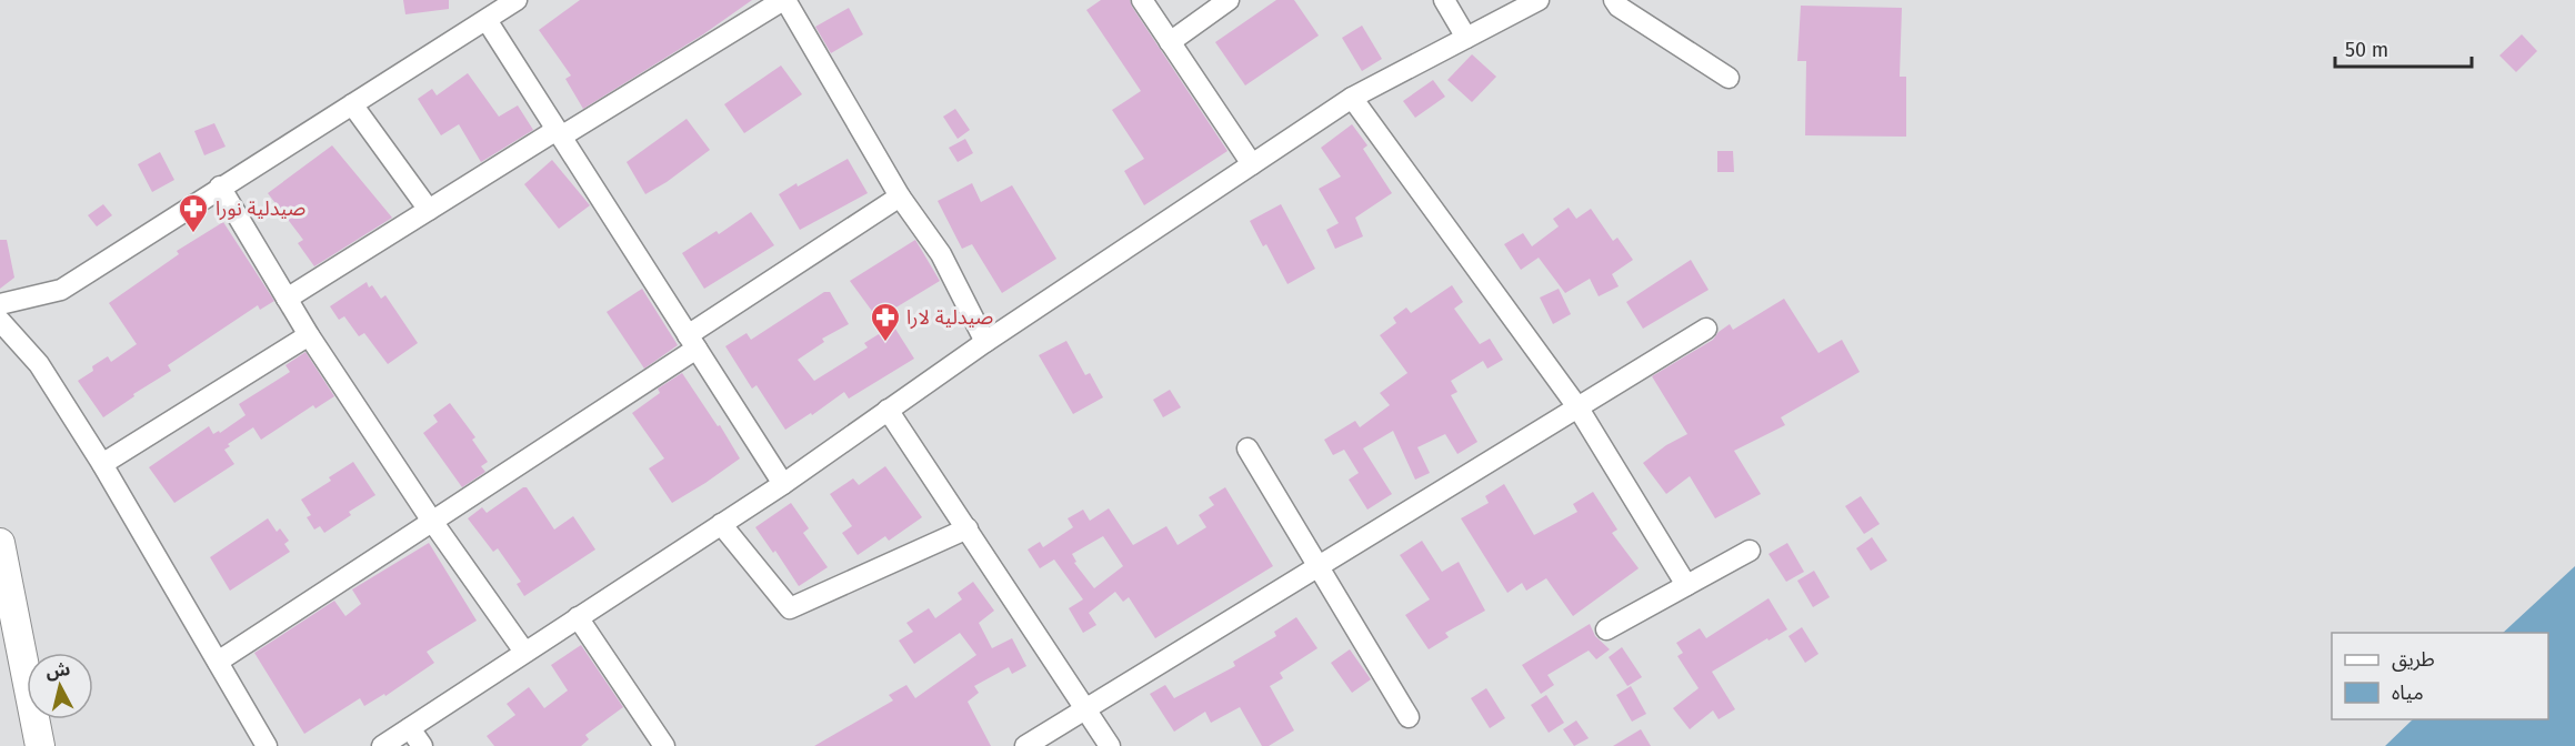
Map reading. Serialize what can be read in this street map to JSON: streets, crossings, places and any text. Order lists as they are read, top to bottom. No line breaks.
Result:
{"places":{"pharmacy":["صيدلية نورا","صيدلية لارا"]},"legend":["طريق","مياه"],"scale_bar":"50 m","north":"top"}
